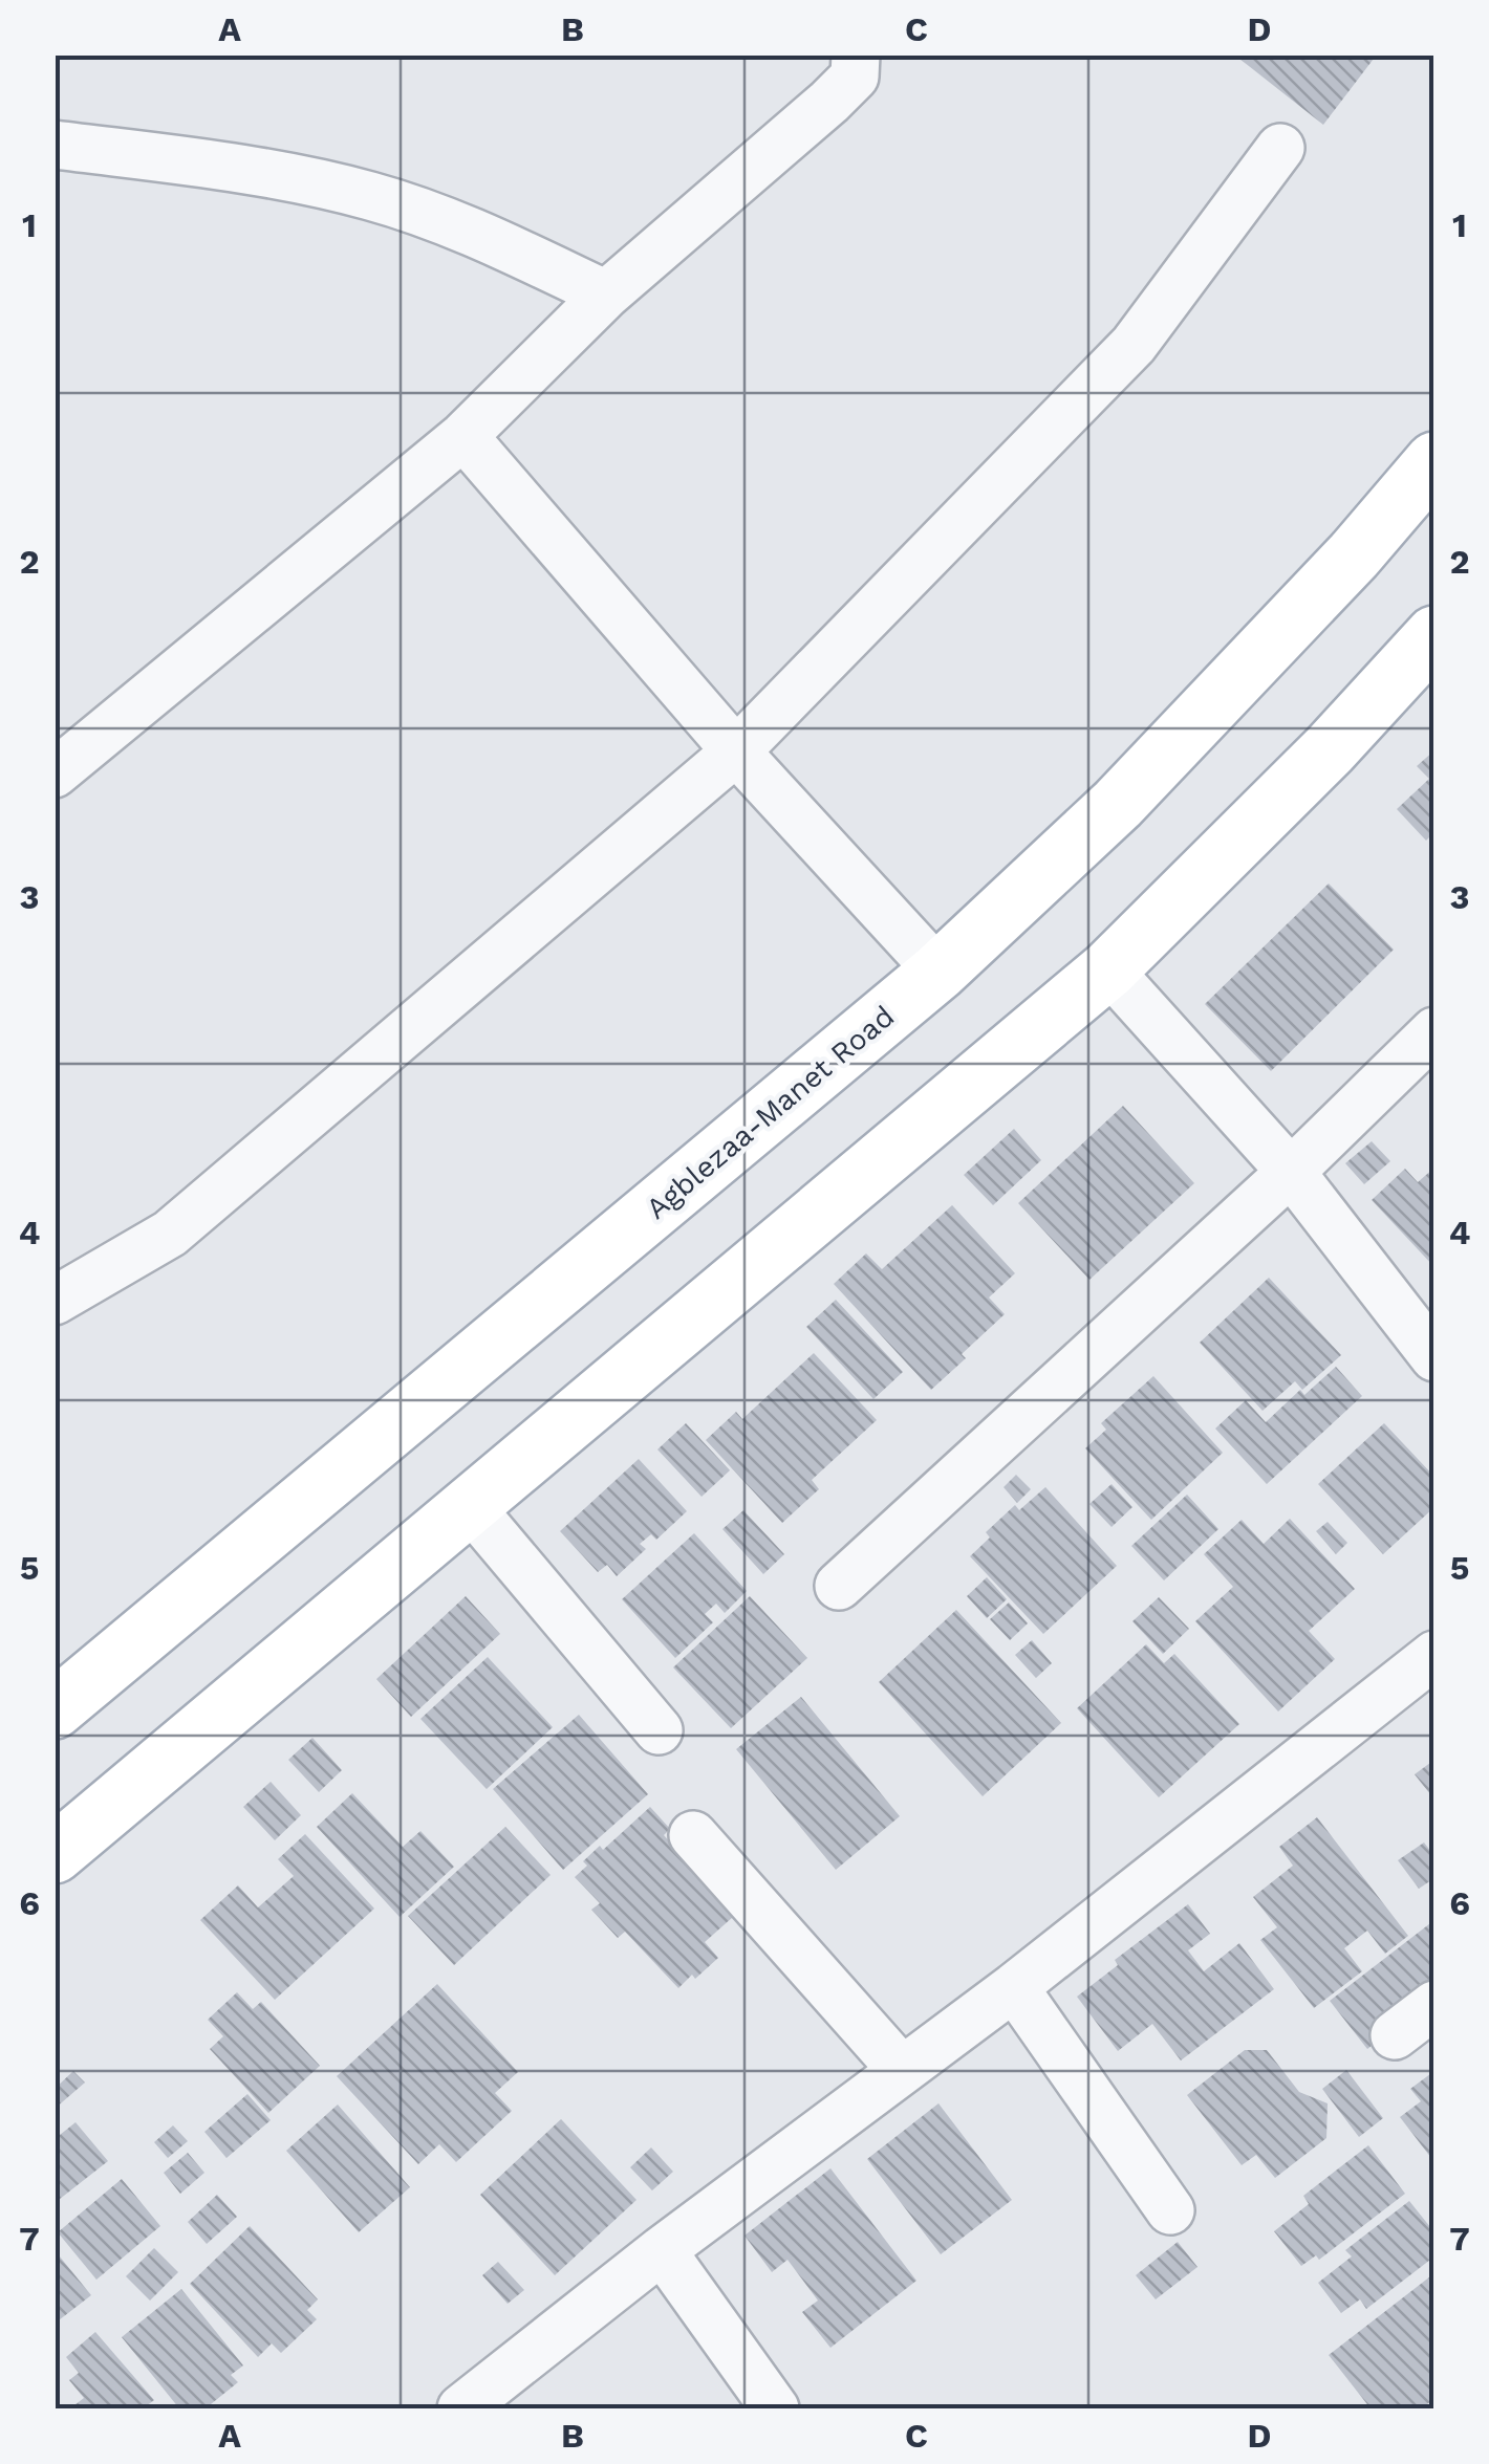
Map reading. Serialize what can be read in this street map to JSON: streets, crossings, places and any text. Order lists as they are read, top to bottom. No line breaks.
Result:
{"streets":{"main road":["Agblezaa-Manet Road"]},"grid":{"columns":["A","B","C","D"],"rows":["1","2","3","4","5","6","7"]}}
